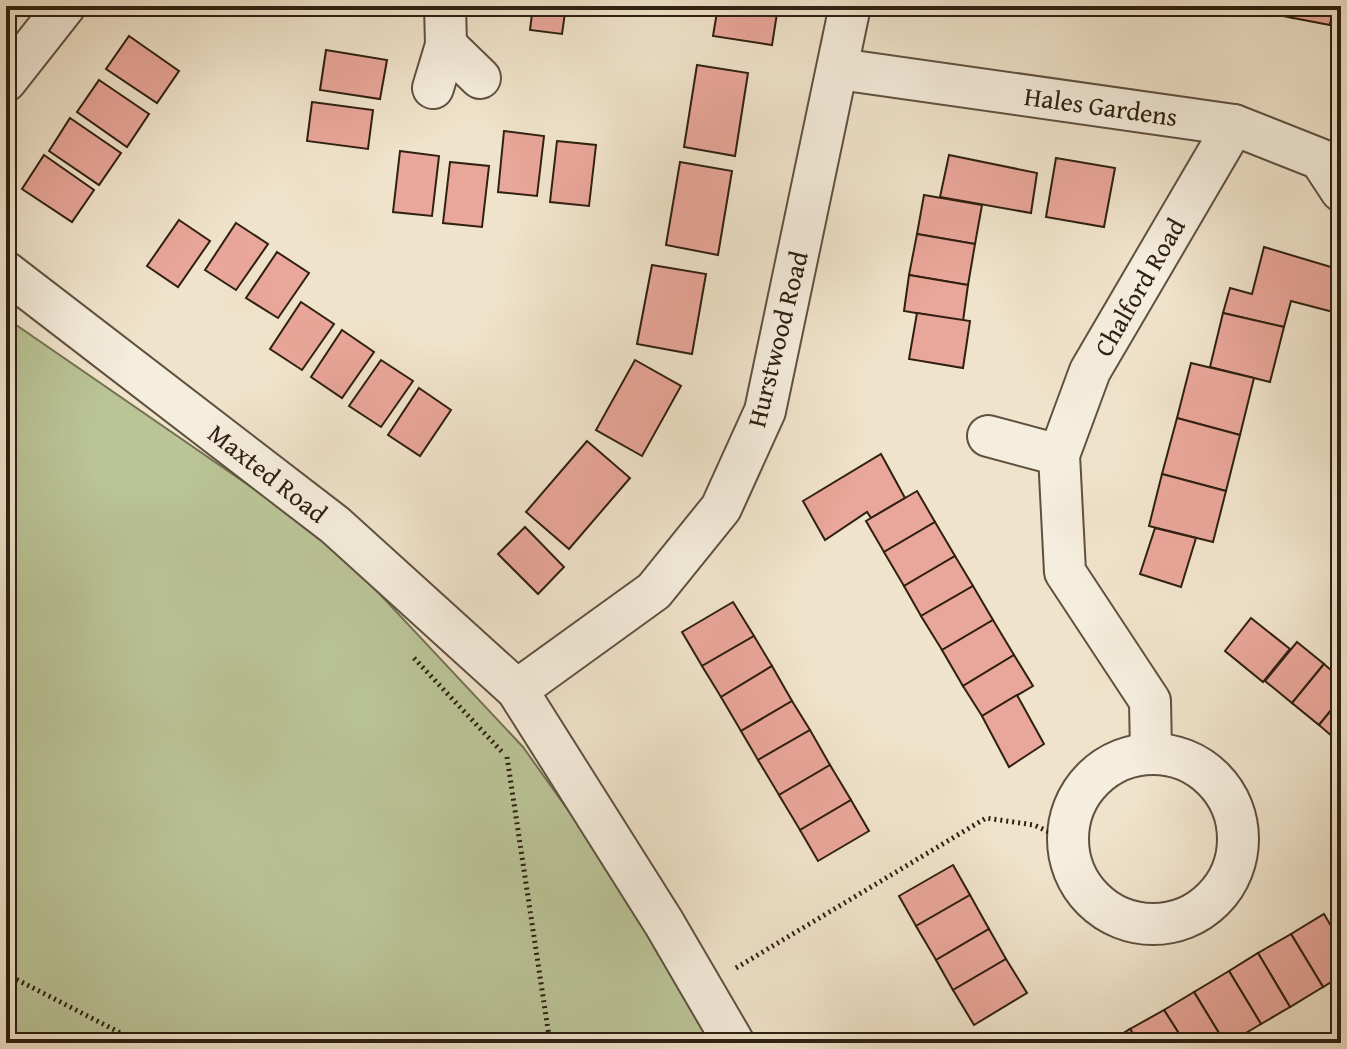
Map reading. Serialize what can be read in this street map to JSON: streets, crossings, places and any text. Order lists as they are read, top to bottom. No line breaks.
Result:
{"streets":{"street":["Hales Gardens","Chalford Road","Hurstwood Road","Maxted Road"]},"crossings":[["Hales Gardens","Chalford Road"],["Hales Gardens","Hurstwood Road"],["Hurstwood Road","Maxted Road"]]}
